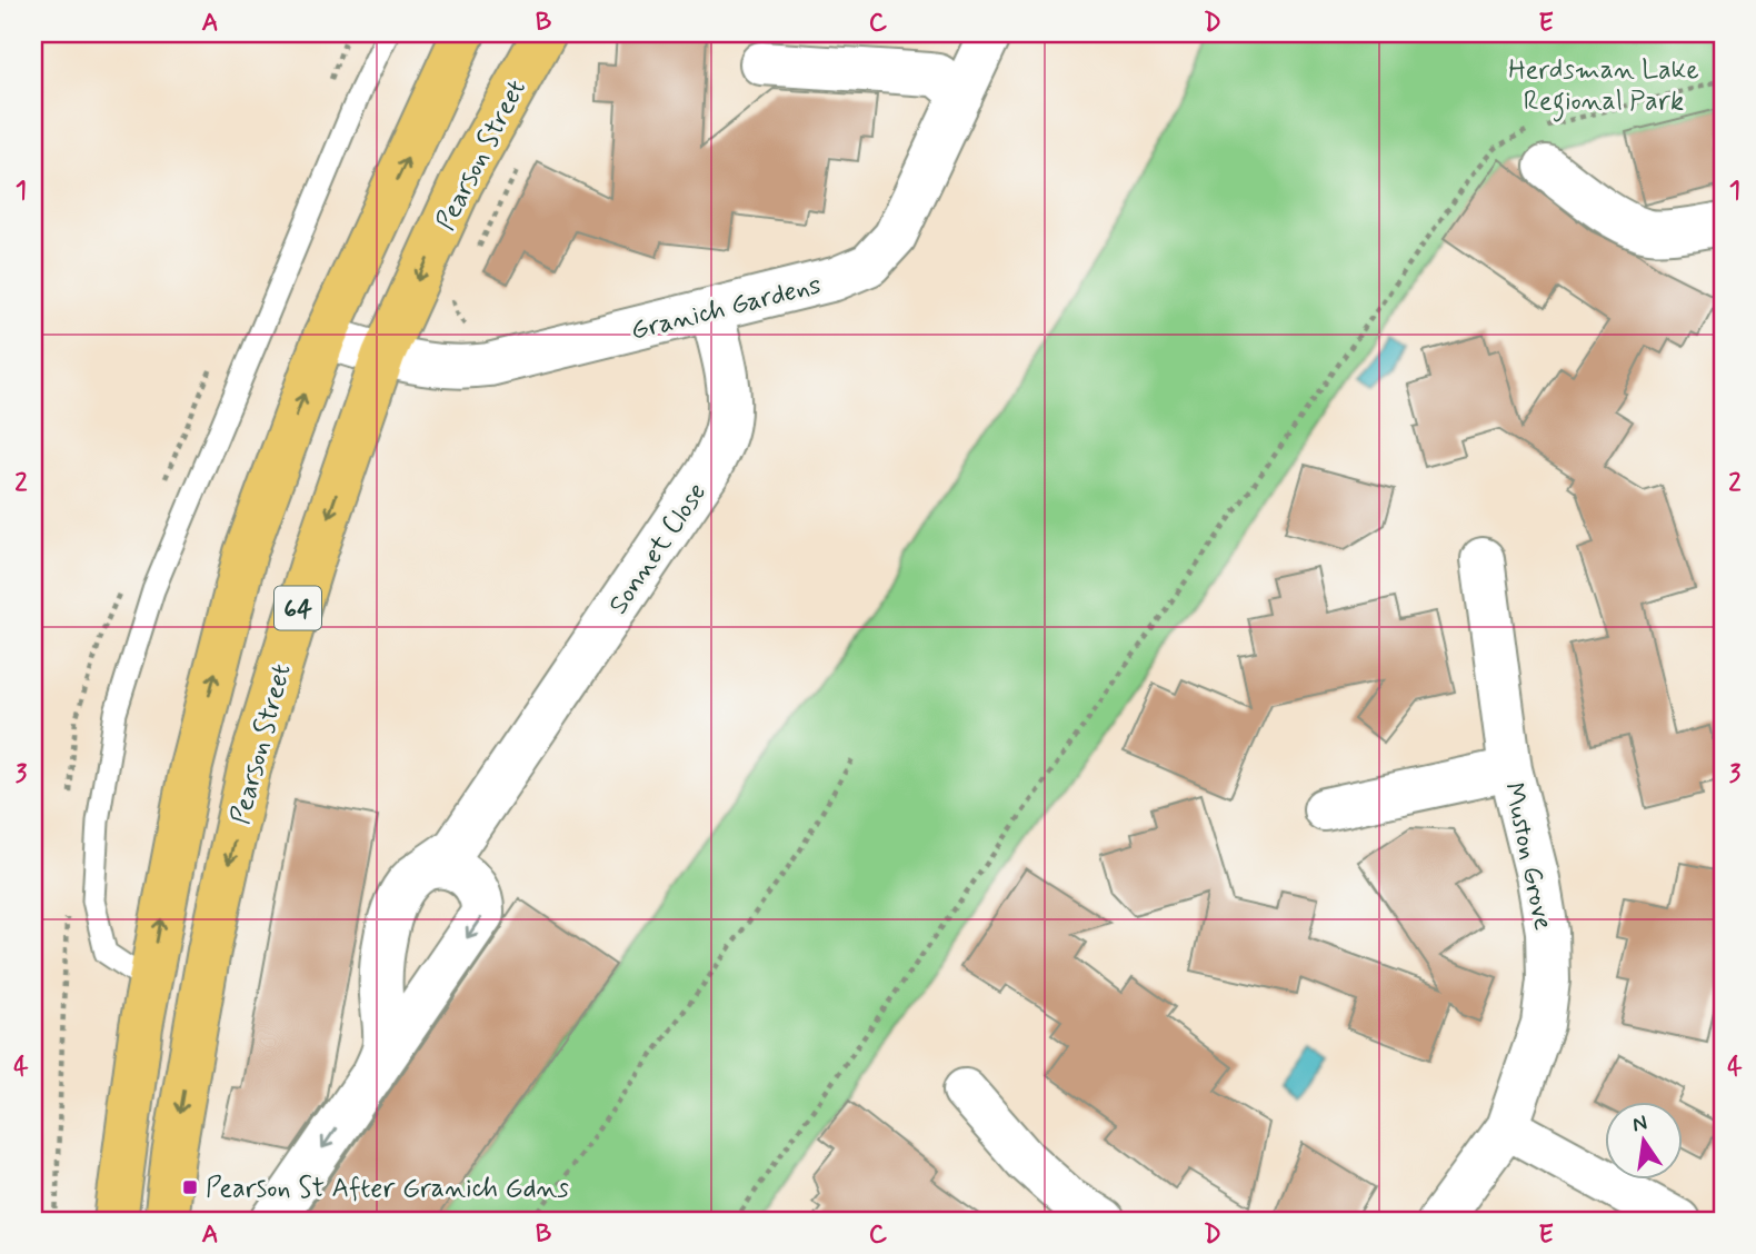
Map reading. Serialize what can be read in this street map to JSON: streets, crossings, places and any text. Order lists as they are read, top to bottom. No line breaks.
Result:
{"streets":{"main road":["Pearson Street","64"],"street":["Granich Gardens","Sonnet Close","Muston Grove"]},"crossings":[["Pearson Street","Granich Gardens"],["Granich Gardens","Sonnet Close"],["Granich Gardens","64"]],"parks":["Herdsman Lake Regional Park"],"places":{"transit":["Pearson St After Granich Gdns"]},"north":"top","grid":{"columns":["A","B","C","D","E"],"rows":["1","2","3","4"]}}
